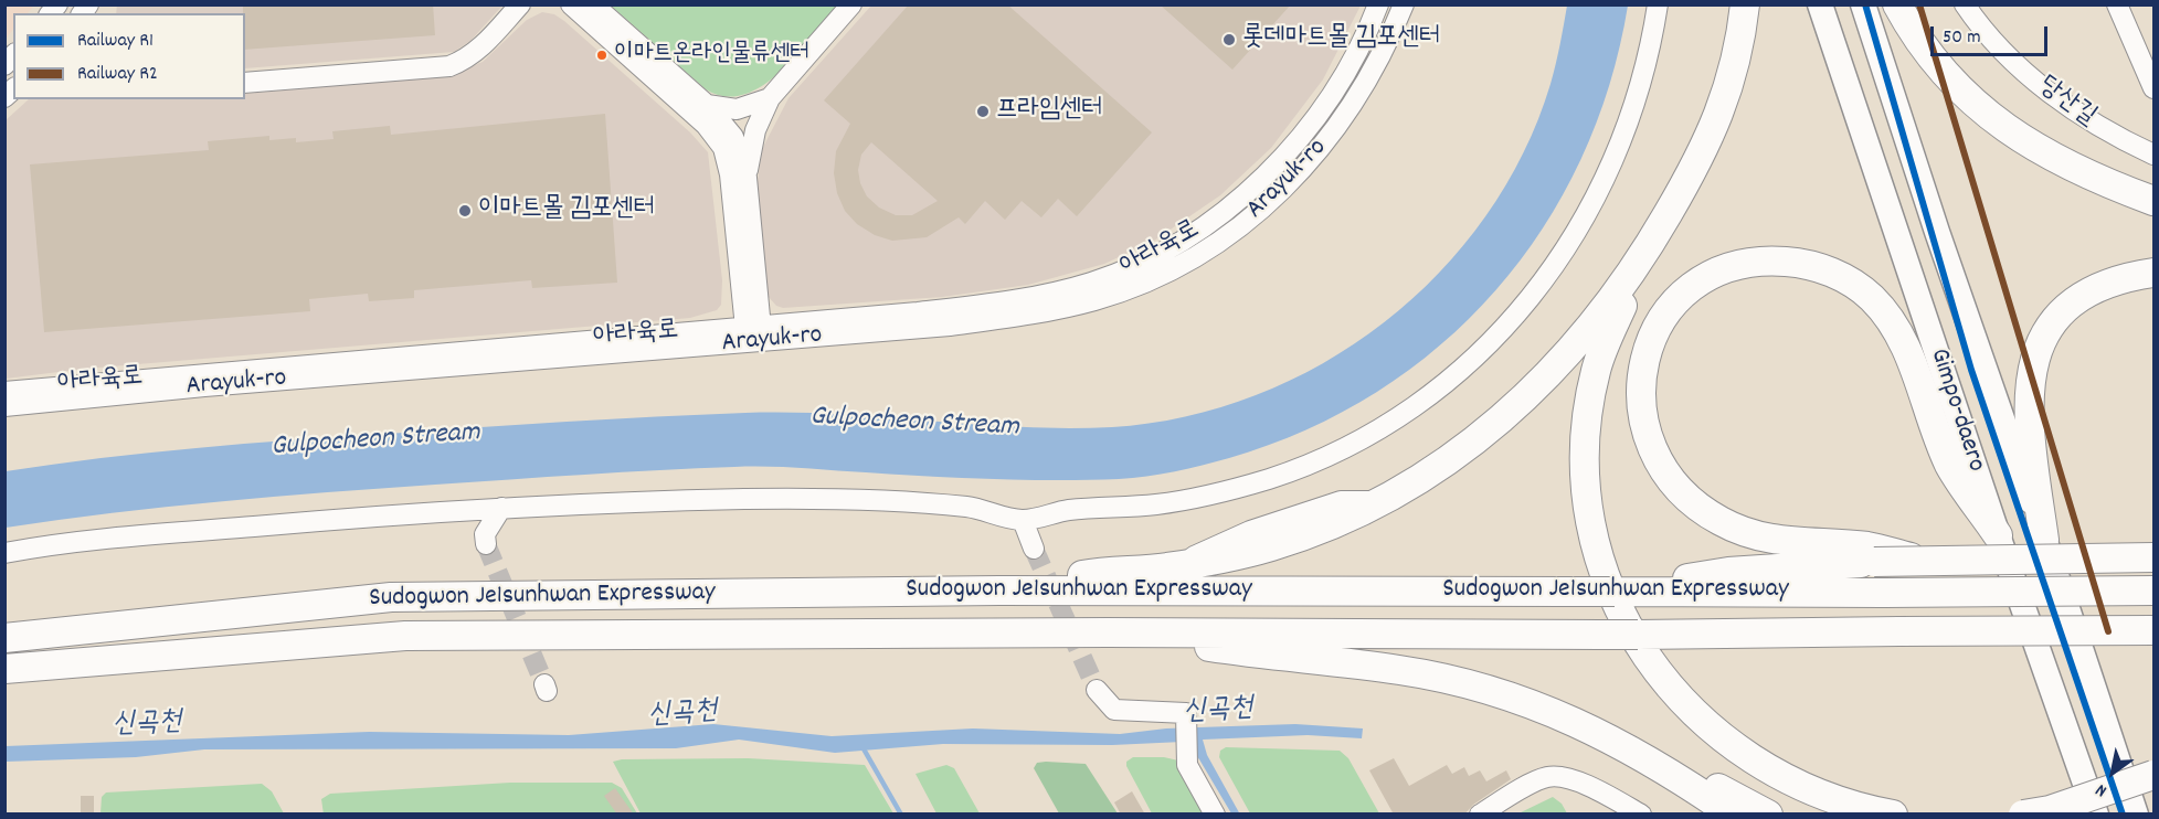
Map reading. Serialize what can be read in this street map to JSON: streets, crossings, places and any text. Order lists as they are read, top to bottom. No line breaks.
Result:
{"streets":{"highway":["Sudogwon Je1sunhwan Expressway"],"main road":["Gimpo-daero"],"street":["당산길","Arayuk-ro","아라육로"]},"crossings":[["Arayuk-ro","아라육로"]],"water":["Gulpocheon Stream","신곡천"],"places":["롯데마트몰 김포센터","이마트온라인물류센터","프라임센터","이마트몰 김포센터"],"lines":["rail line R1","rail line R2"],"legend":["Railway R1","Railway R2"],"scale_bar":"50 m","north":"bottom left"}
